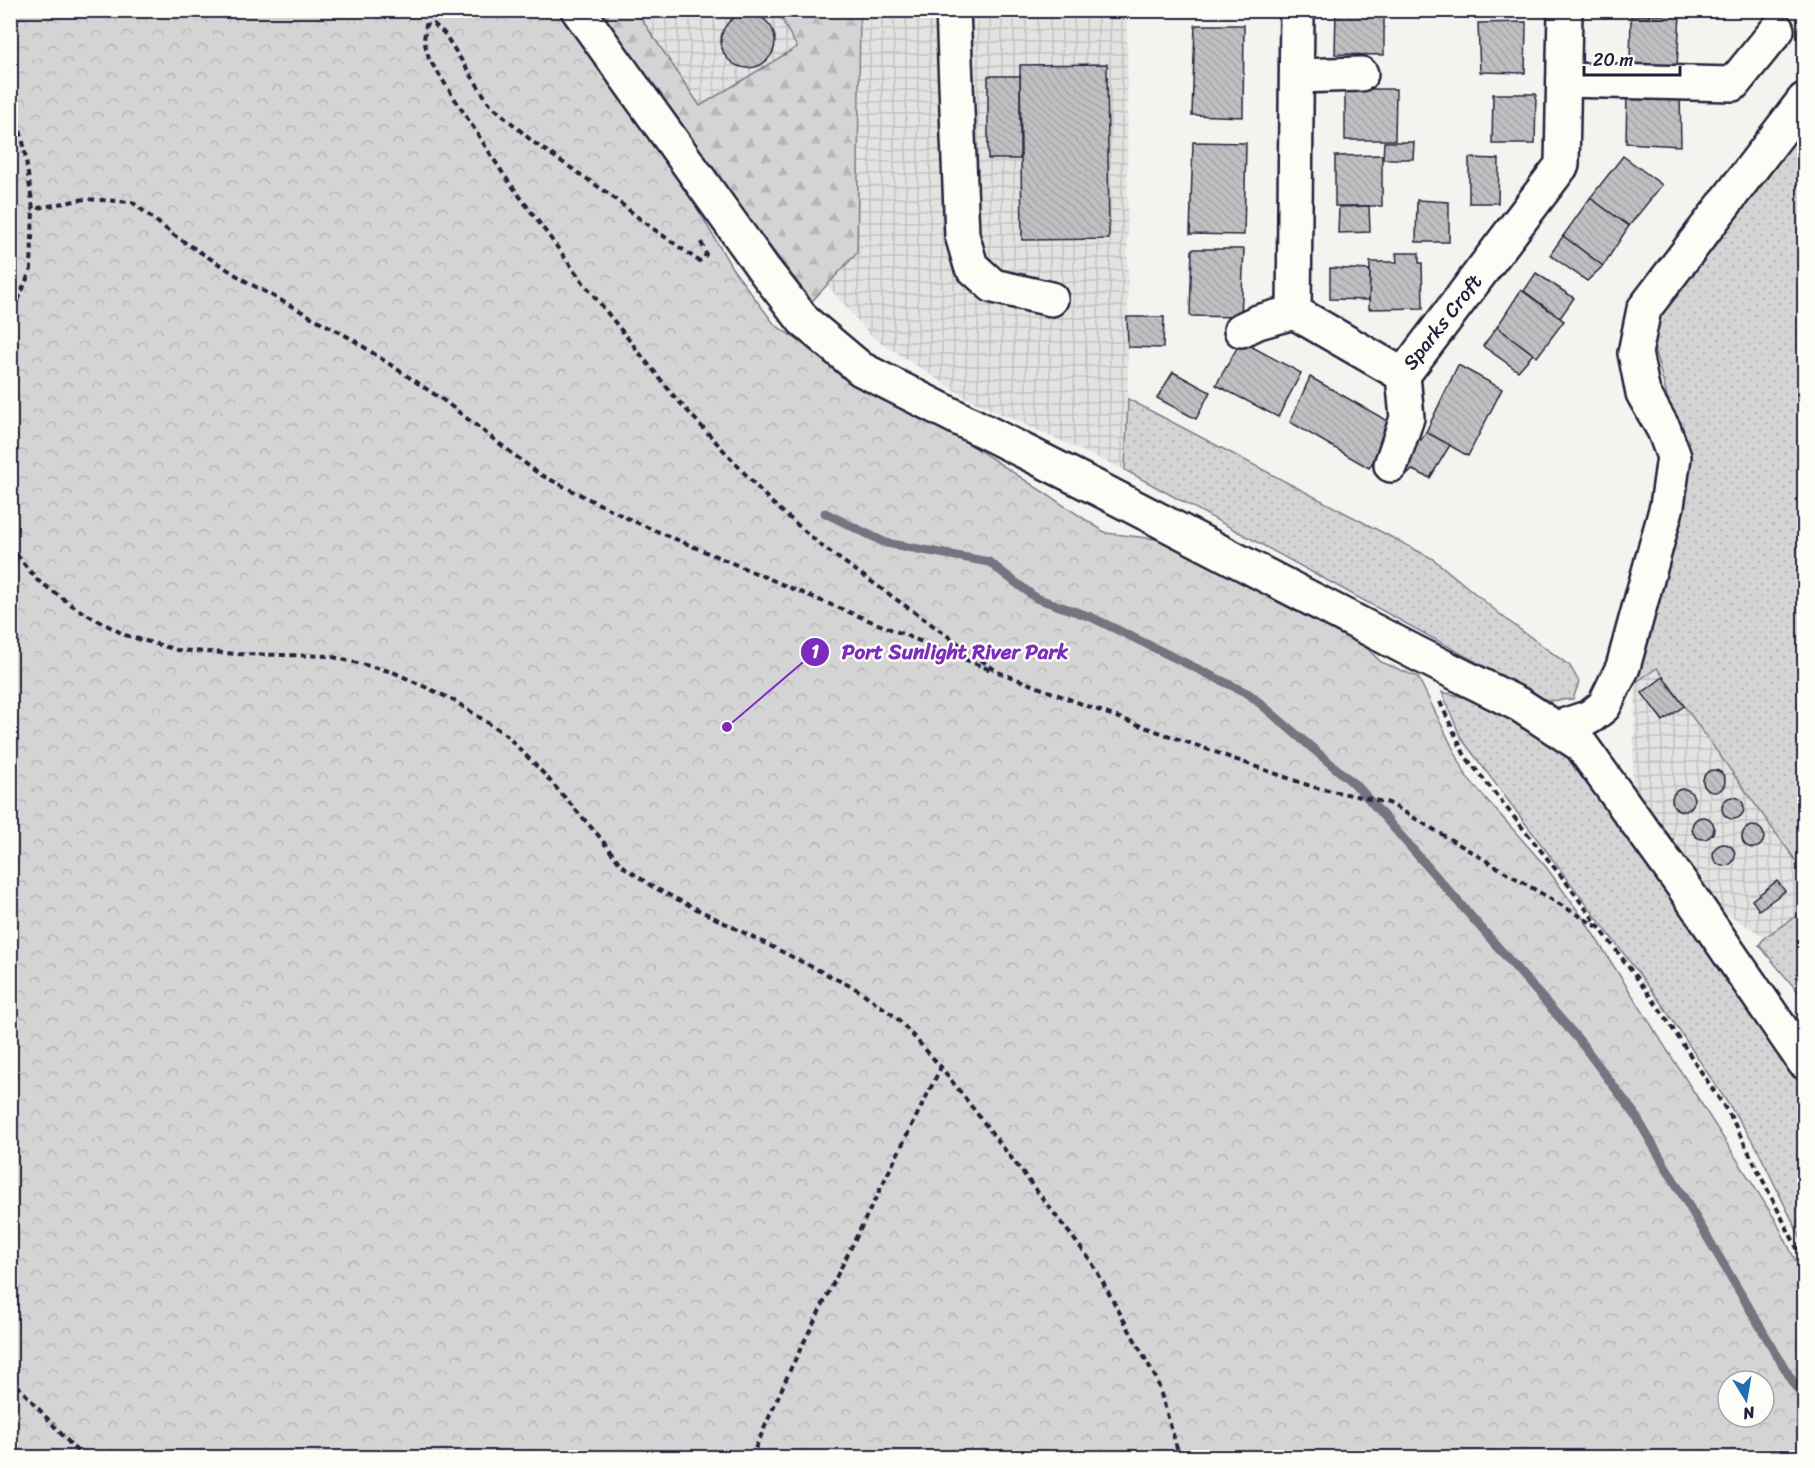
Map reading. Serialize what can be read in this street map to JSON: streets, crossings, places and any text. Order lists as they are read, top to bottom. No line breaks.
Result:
{"streets":{"street":["Sparks Croft"]},"places":["Port Sunlight River Park"],"scale_bar":"20 m","north":"bottom"}
